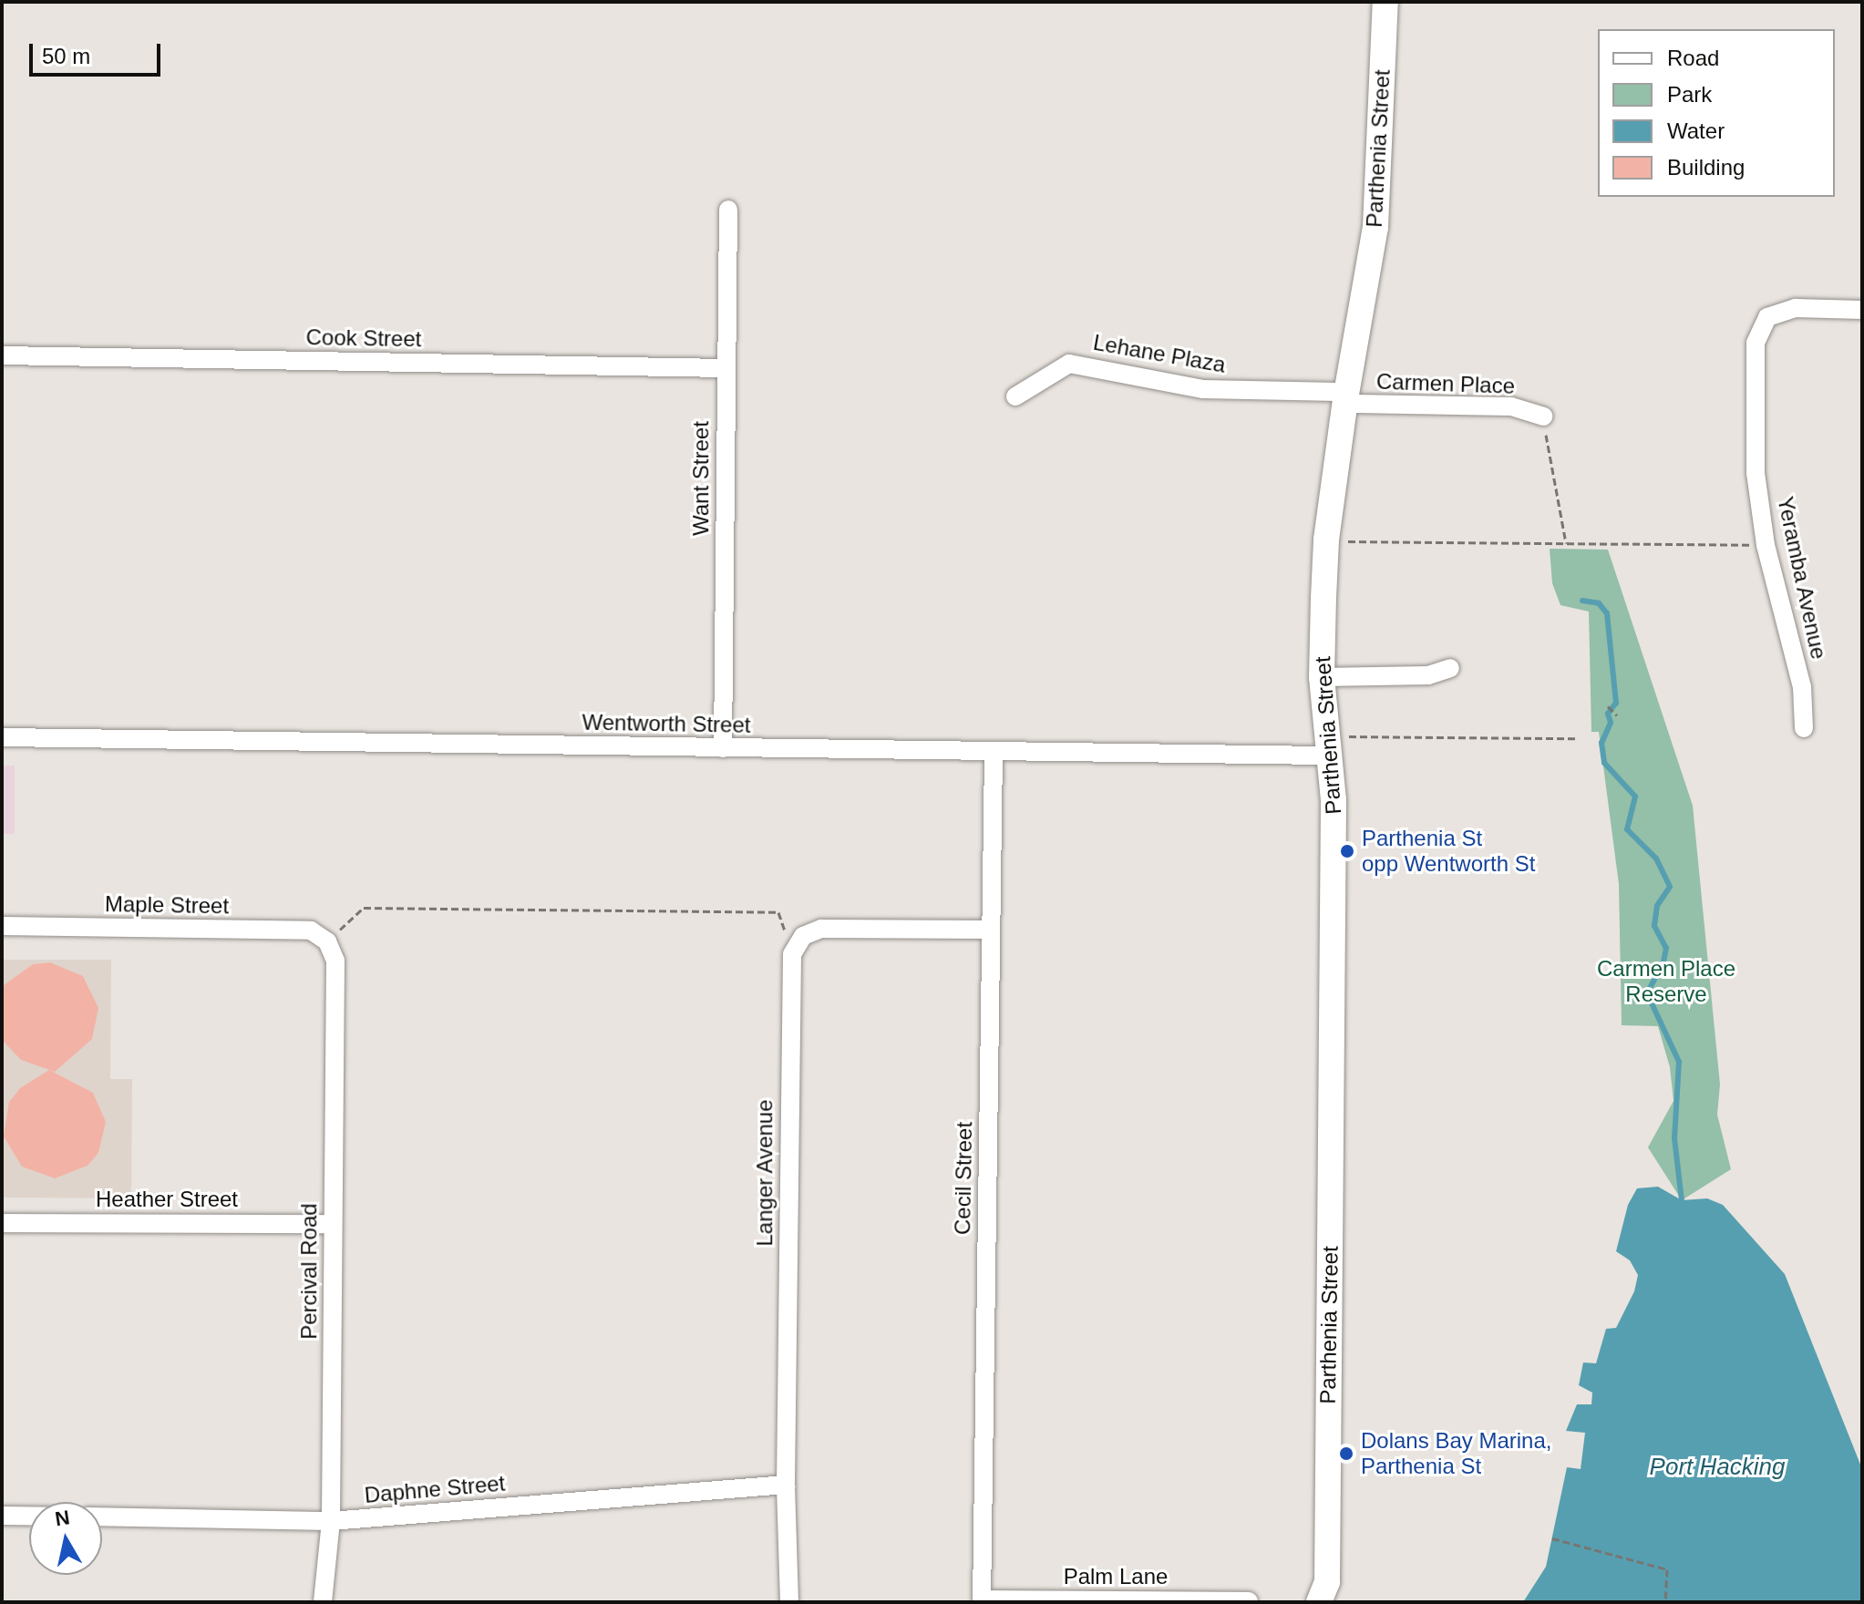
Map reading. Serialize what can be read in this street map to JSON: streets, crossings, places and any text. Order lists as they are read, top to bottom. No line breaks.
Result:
{"streets":{"street":["Parthenia Street","Cook Street","Lehane Plaza","Carmen Place","Want Street","Yeramba Avenue","Wentworth Street","Maple Street","Langer Avenue","Cecil Street","Heather Street","Percival Road","Daphne Street","Palm Lane"]},"crossings":[["Parthenia Street","Lehane Plaza"],["Parthenia Street","Carmen Place"],["Parthenia Street","Wentworth Street"],["Cook Street","Want Street"],["Lehane Plaza","Carmen Place"],["Want Street","Wentworth Street"],["Wentworth Street","Cecil Street"],["Maple Street","Percival Road"],["Langer Avenue","Daphne Street"],["Cecil Street","Palm Lane"],["Heather Street","Percival Road"],["Percival Road","Daphne Street"]],"water":["Port Hacking"],"parks":["Carmen Place Reserve"],"places":["Parthenia St opp Wentworth St","Dolans Bay Marina, Parthenia St"],"legend":["Road","Park","Water","Building"],"scale_bar":"50 m","north":"top"}
